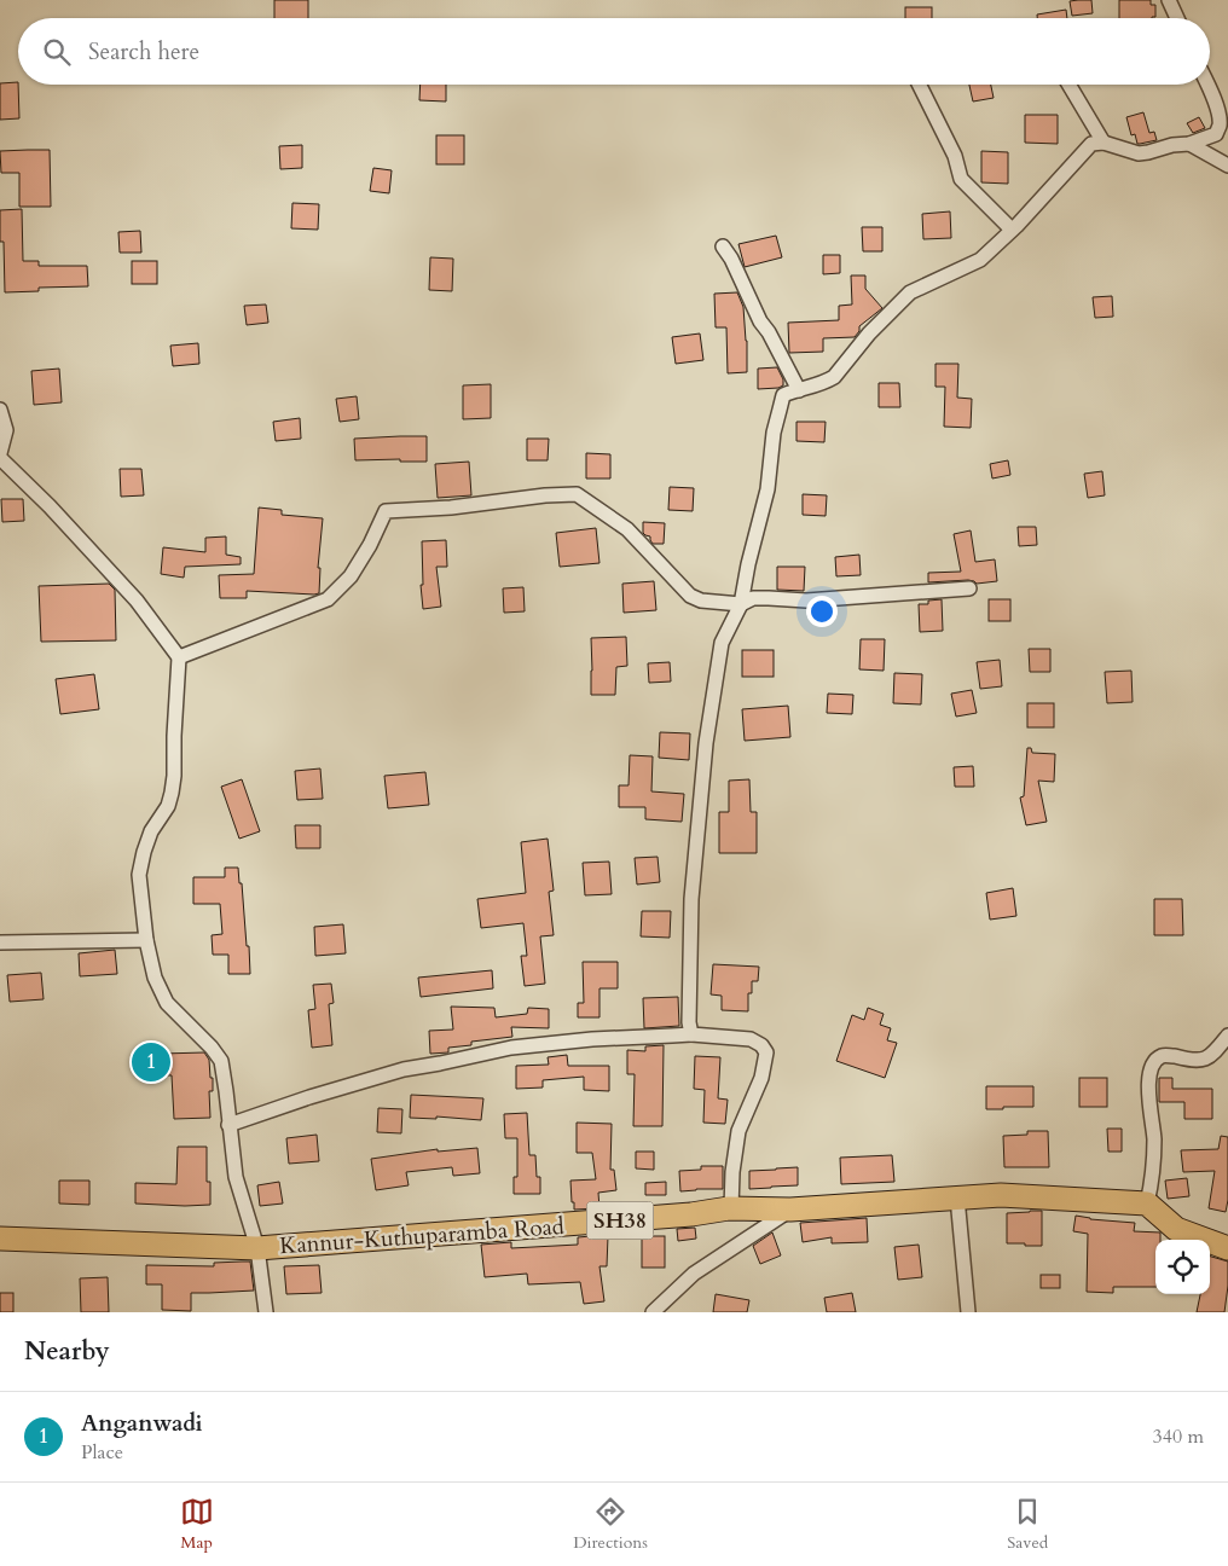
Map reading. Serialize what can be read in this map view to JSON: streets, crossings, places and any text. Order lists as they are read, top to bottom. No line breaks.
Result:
{"streets":{"main road":["SH38","Kannur-Kuthuparamba Road"]},"page":{"search":"Search here","pins":"1","heading":"Nearby","list":[{"mark":"1","name":"Anganwadi","note":"Place","value":"340 m"}],"nav":["Map","Directions","Saved"]}}
